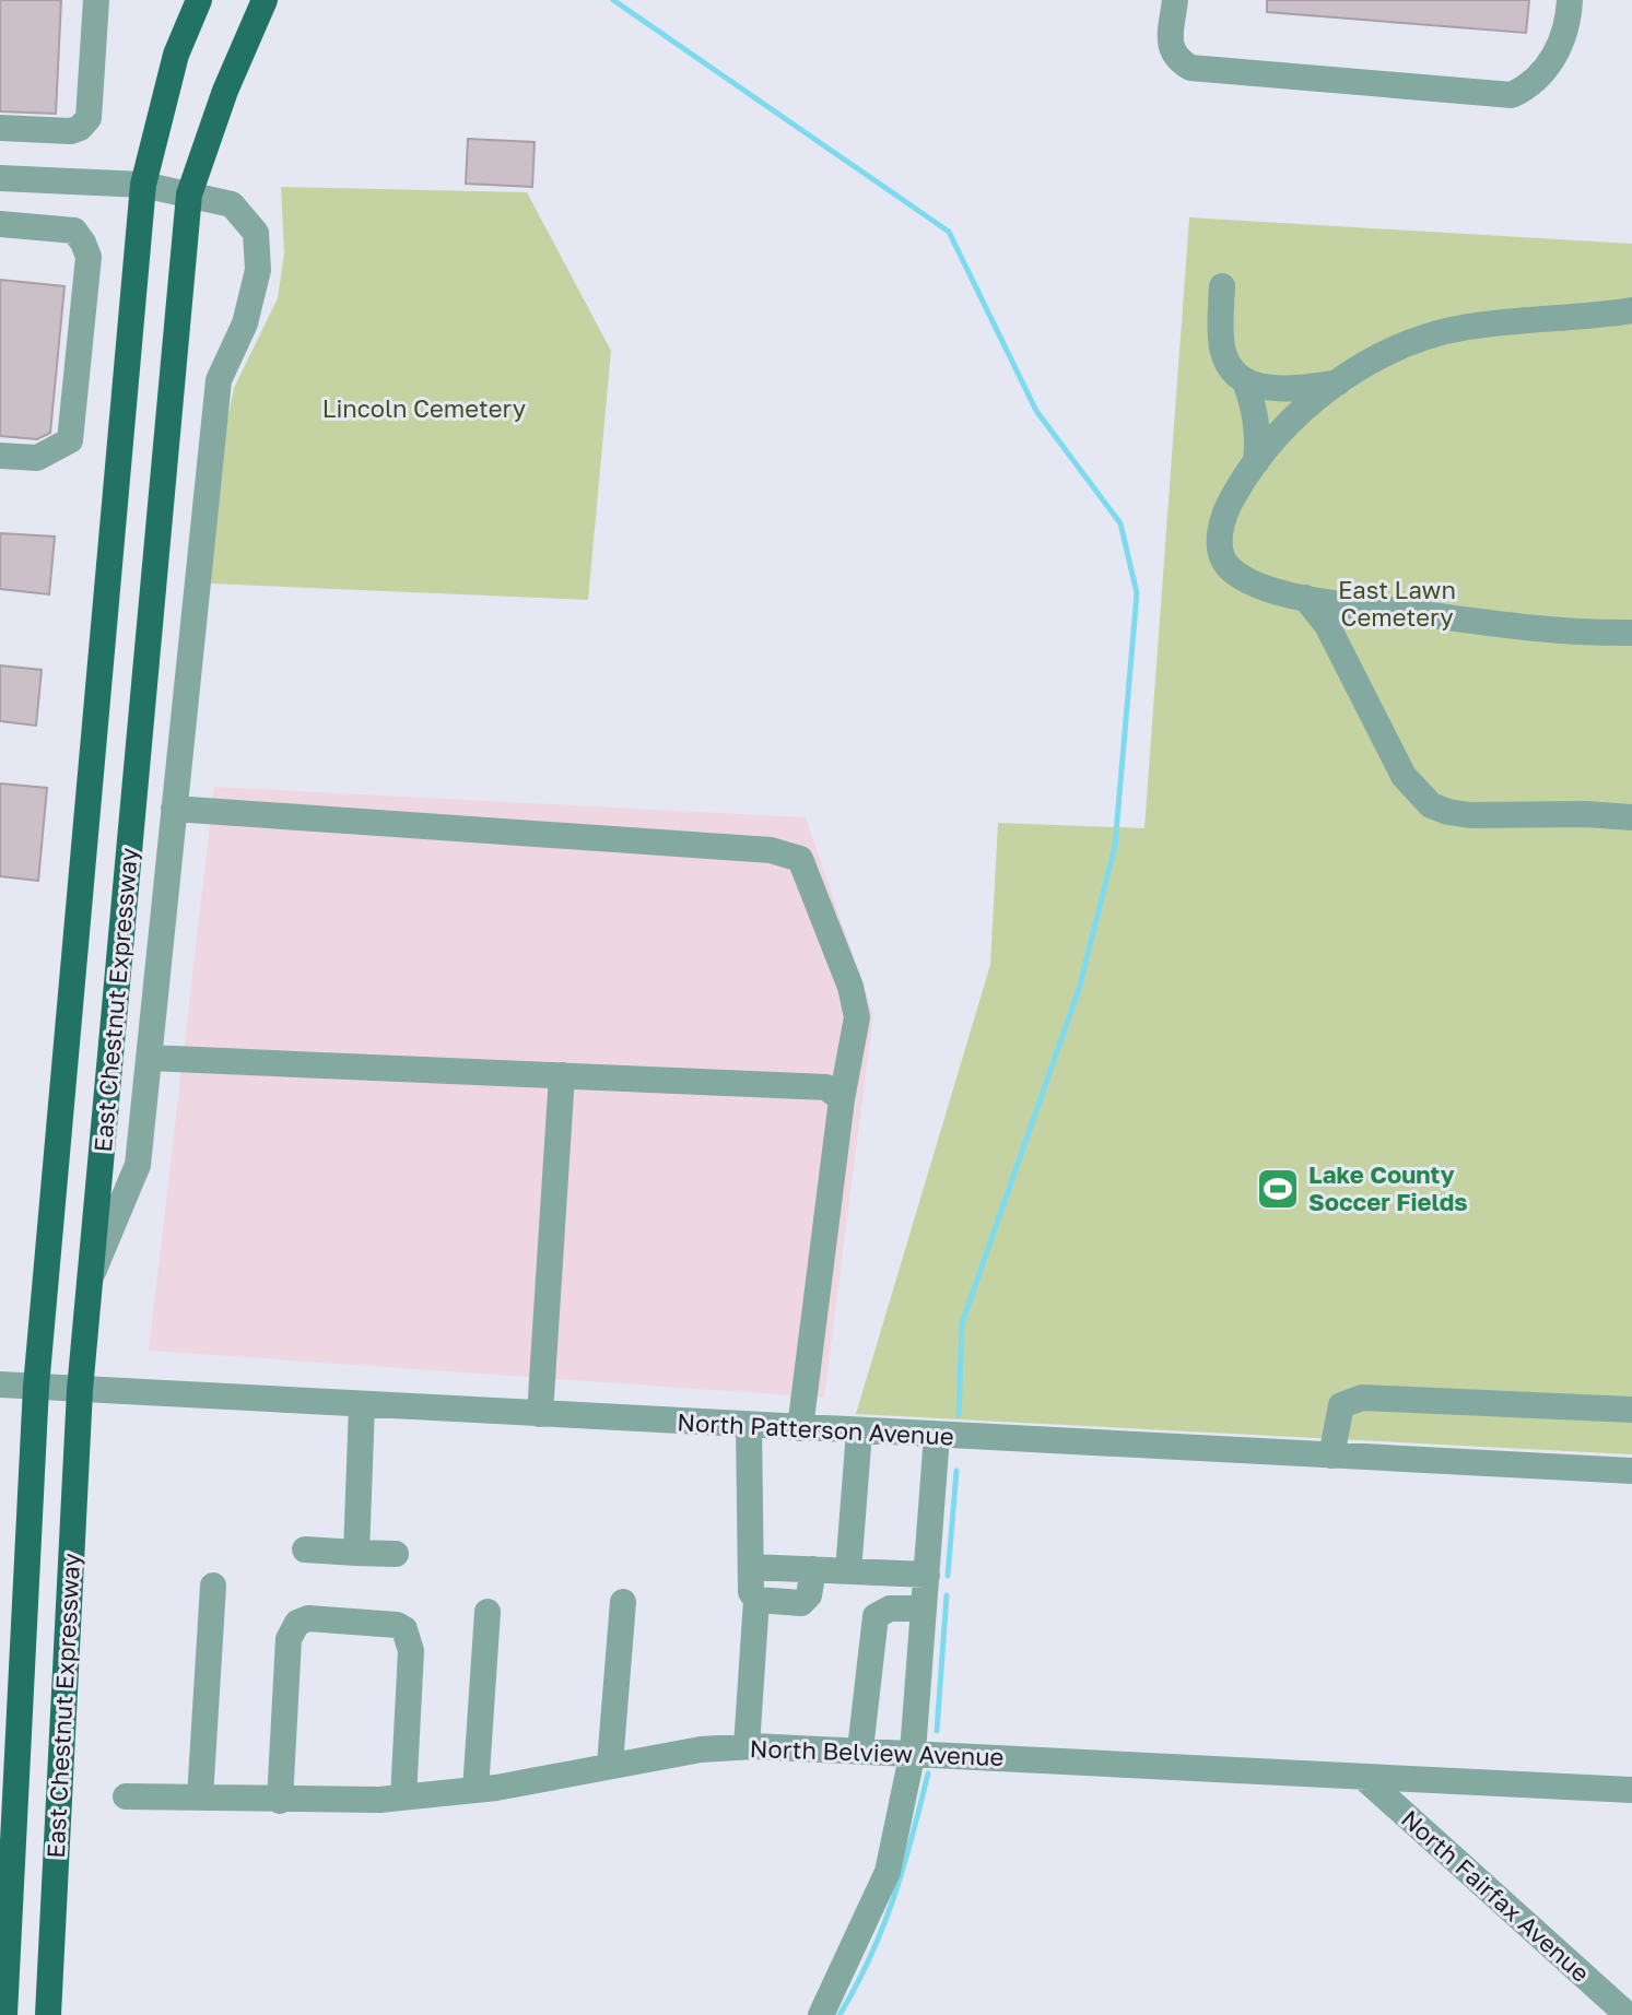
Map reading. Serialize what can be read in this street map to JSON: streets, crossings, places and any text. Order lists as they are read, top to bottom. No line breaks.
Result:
{"streets":{"main road":["East Chestnut Expressway"],"street":["North Patterson Avenue","North Belview Avenue","North Fairfax Avenue"]},"crossings":[["East Chestnut Expressway","North Patterson Avenue"],["North Belview Avenue","North Fairfax Avenue"]],"parks":["Lincoln Cemetery","East Lawn Cemetery"],"places":{"sports":["Lake County Soccer Fields"]}}
